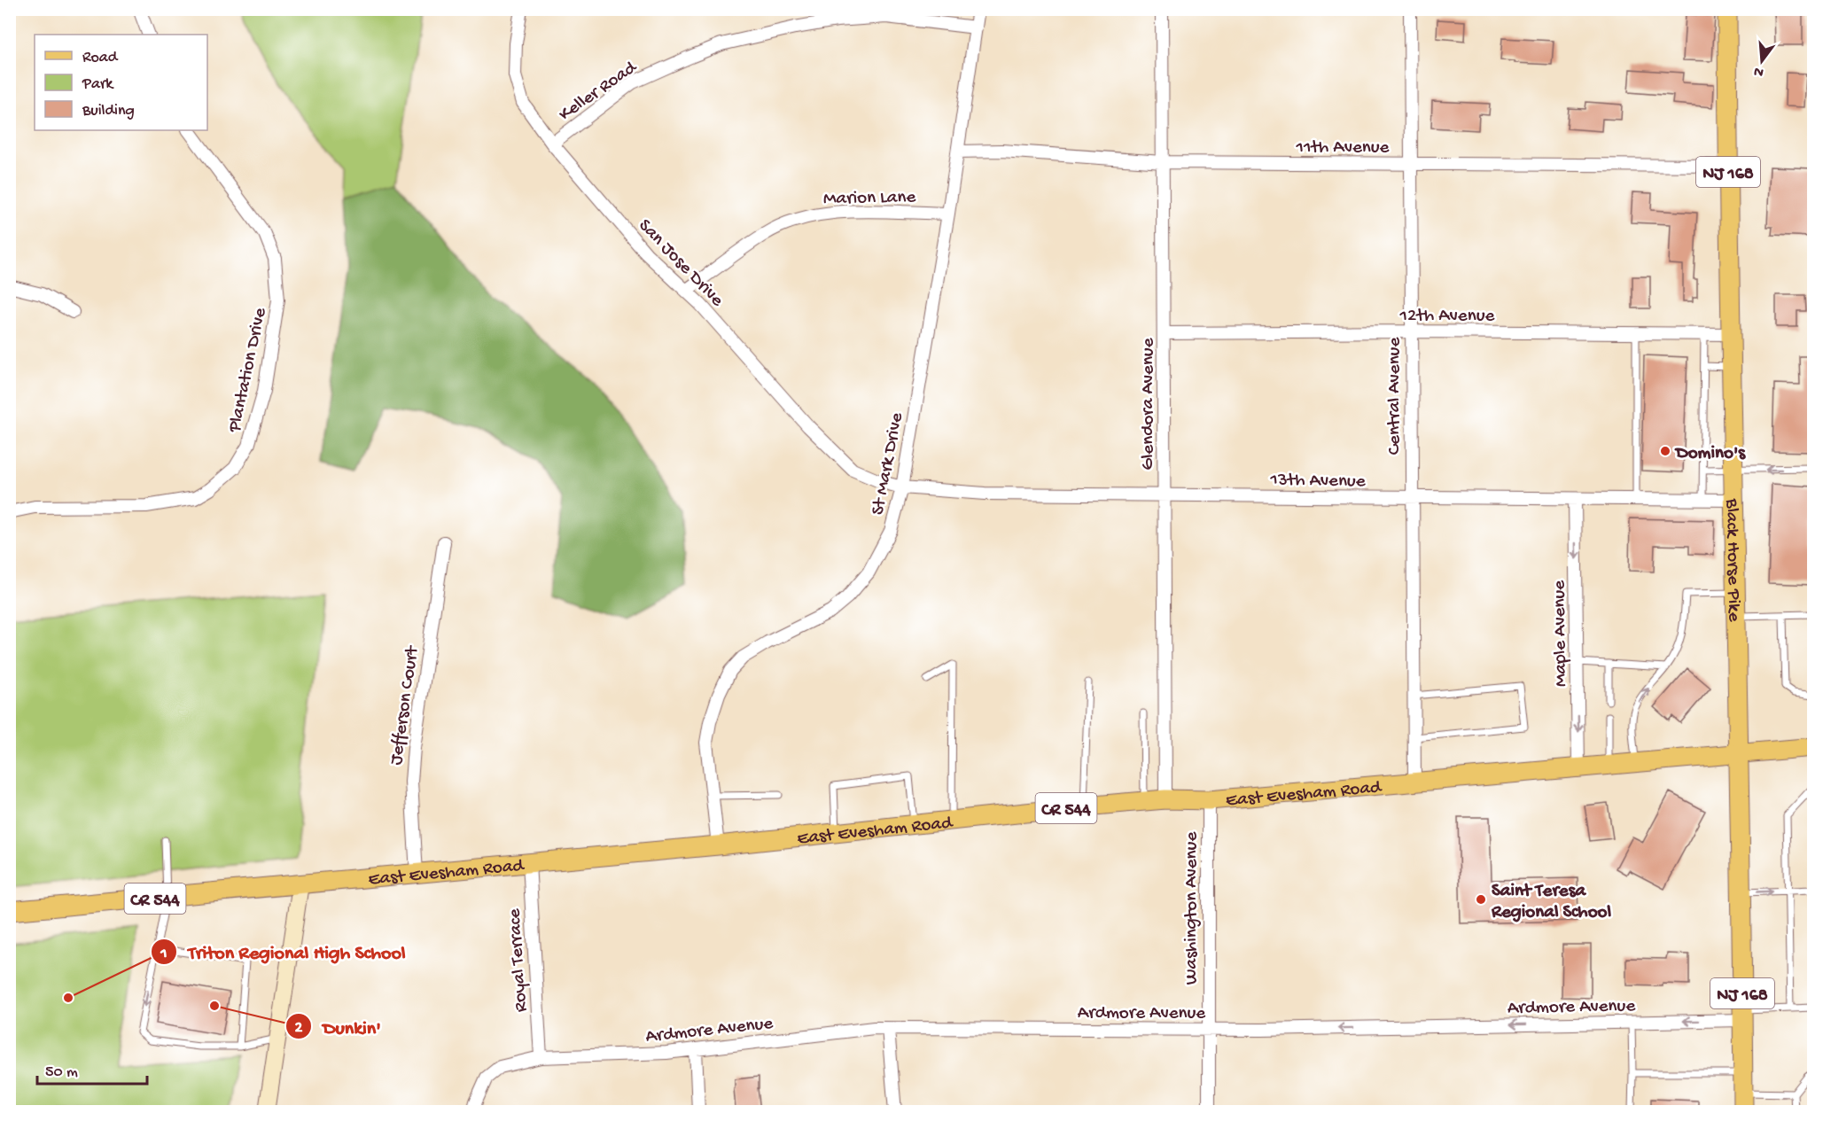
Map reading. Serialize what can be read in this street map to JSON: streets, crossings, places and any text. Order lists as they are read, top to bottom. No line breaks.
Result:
{"streets":{"main road":["NJ 168","Black Horse Pike","East Evesham Road","CR 544"],"street":["Keller Road","11th Avenue","Marion Lane","San Jose Drive","12th Avenue","Plantation Drive","Central Avenue","Glendora Avenue","St Mark Drive","13th Avenue","Maple Avenue","Jefferson Court","Washington Avenue","Royal Terrace","Ardmore Avenue"]},"crossings":[["Keller Road","San Jose Drive"],["Keller Road","St Mark Drive"],["11th Avenue","Central Avenue"],["11th Avenue","Glendora Avenue"],["11th Avenue","St Mark Drive"],["11th Avenue","Black Horse Pike"],["Marion Lane","San Jose Drive"],["Marion Lane","St Mark Drive"],["San Jose Drive","St Mark Drive"],["San Jose Drive","13th Avenue"],["12th Avenue","Central Avenue"],["12th Avenue","Glendora Avenue"],["12th Avenue","Black Horse Pike"],["Central Avenue","13th Avenue"],["Central Avenue","East Evesham Road"],["Glendora Avenue","13th Avenue"],["Glendora Avenue","East Evesham Road"],["St Mark Drive","13th Avenue"],["St Mark Drive","East Evesham Road"],["13th Avenue","Black Horse Pike"],["13th Avenue","Maple Avenue"],["Black Horse Pike","East Evesham Road"],["Black Horse Pike","CR 544"],["Black Horse Pike","Ardmore Avenue"],["Maple Avenue","East Evesham Road"],["Jefferson Court","East Evesham Road"],["East Evesham Road","CR 544"],["East Evesham Road","Washington Avenue"],["East Evesham Road","Royal Terrace"],["Washington Avenue","Ardmore Avenue"],["Royal Terrace","Ardmore Avenue"]],"one_way":["Maple Avenue","Ardmore Avenue"],"places":["Domino's","Saint Teresa Regional School","Triton Regional High School","Dunkin'"],"legend":["Road","Park","Building"],"scale_bar":"50 m","north":"bottom"}
